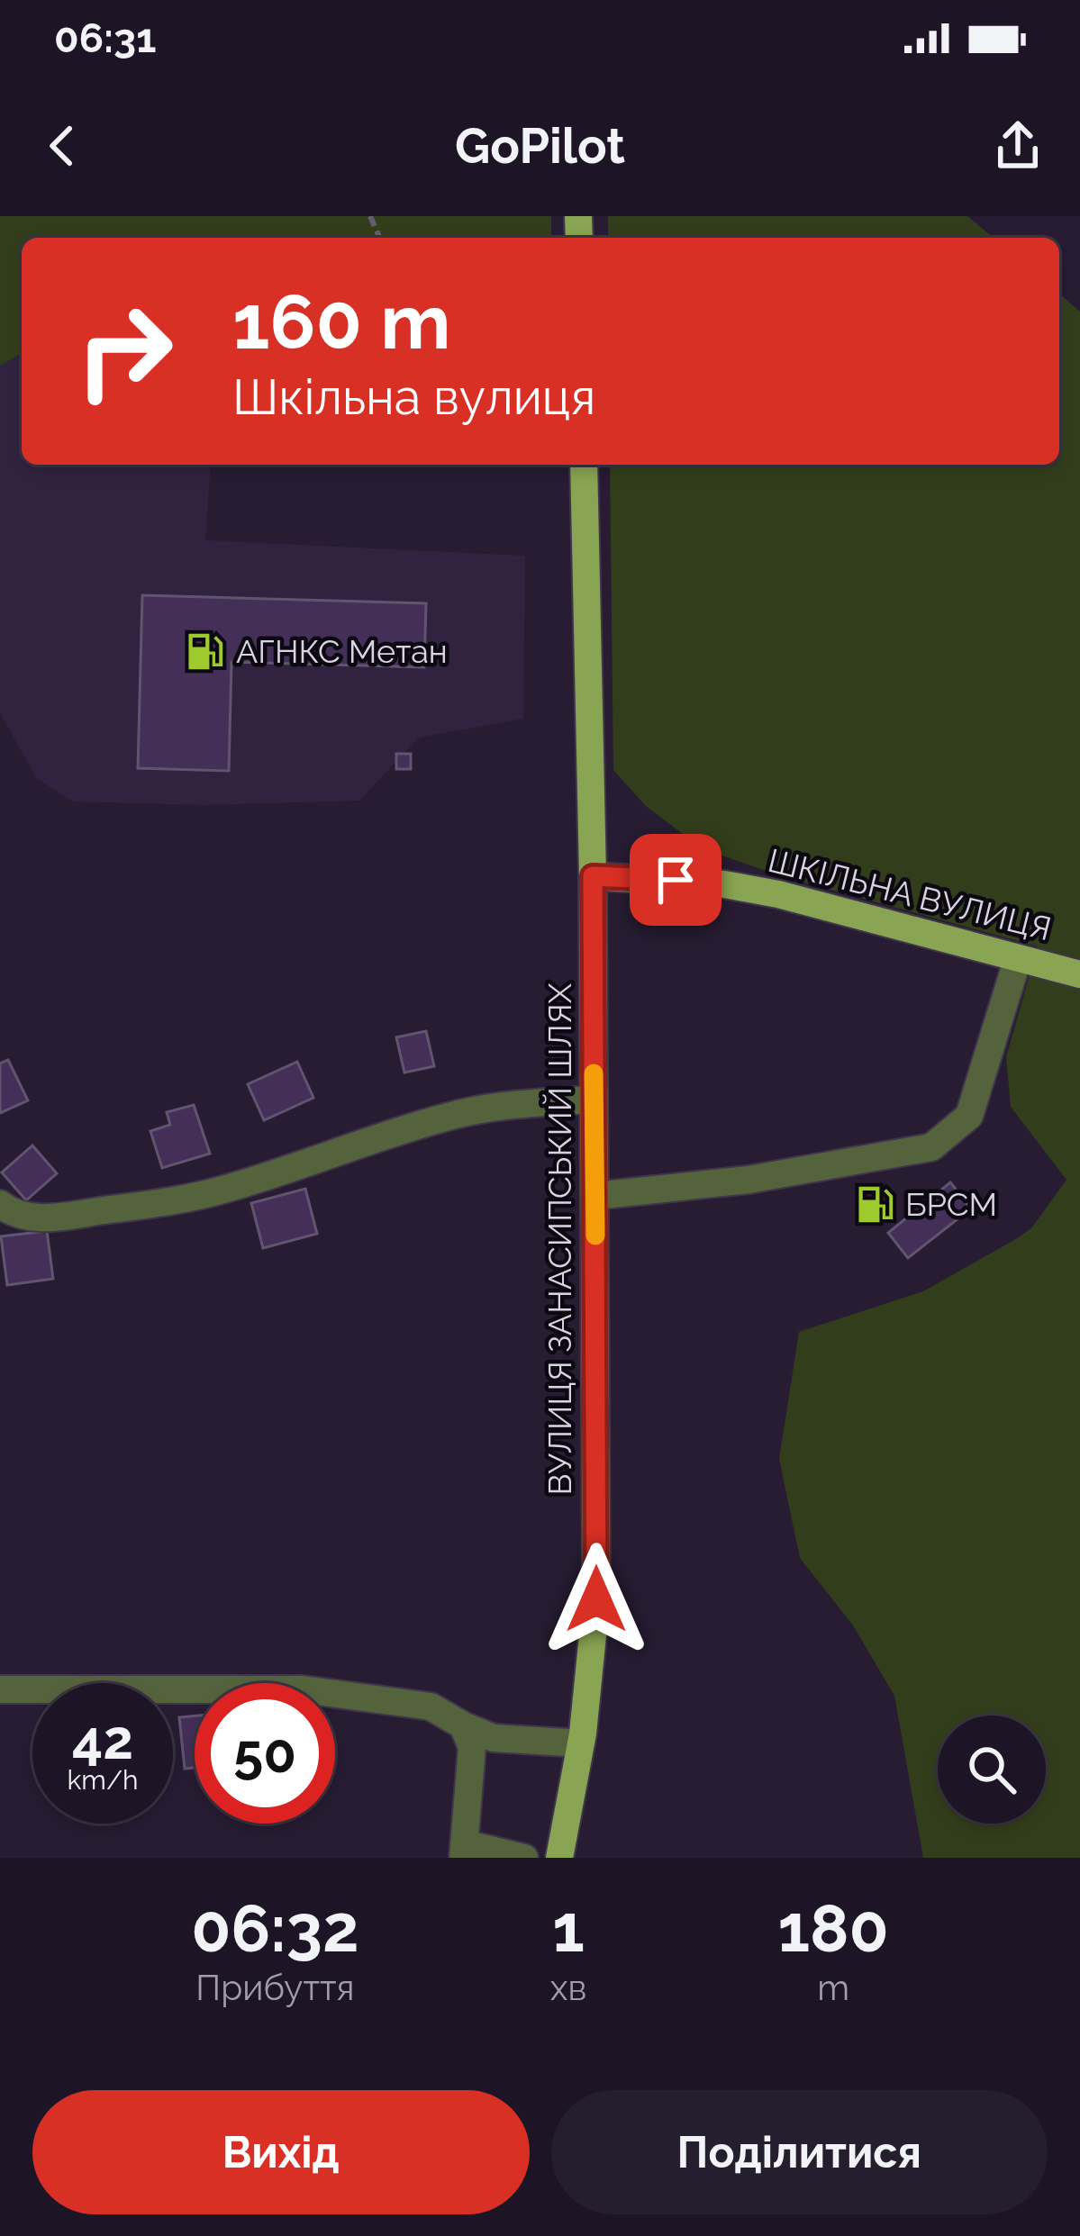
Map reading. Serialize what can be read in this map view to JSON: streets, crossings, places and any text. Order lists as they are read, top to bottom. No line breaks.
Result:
{"streets":{"main road":["ШКІЛЬНА ВУЛИЦЯ","ВУЛИЦЯ ЗАНАСИПСЬКИЙ ШЛЯХ"]},"crossings":[["ШКІЛЬНА ВУЛИЦЯ","ВУЛИЦЯ ЗАНАСИПСЬКИЙ ШЛЯХ"]],"places":{"fuel station":["АГНКС Метан","БРСМ"]},"page":{"status":"06:31","header":"GoPilot","turn":["160 m","Шкільна вулиця"],"speed":"42 km/h","limit":"50","eta":["06:32","Прибуття","1","хв","180","m"],"buttons":["Вихід","Поділитися"]}}
